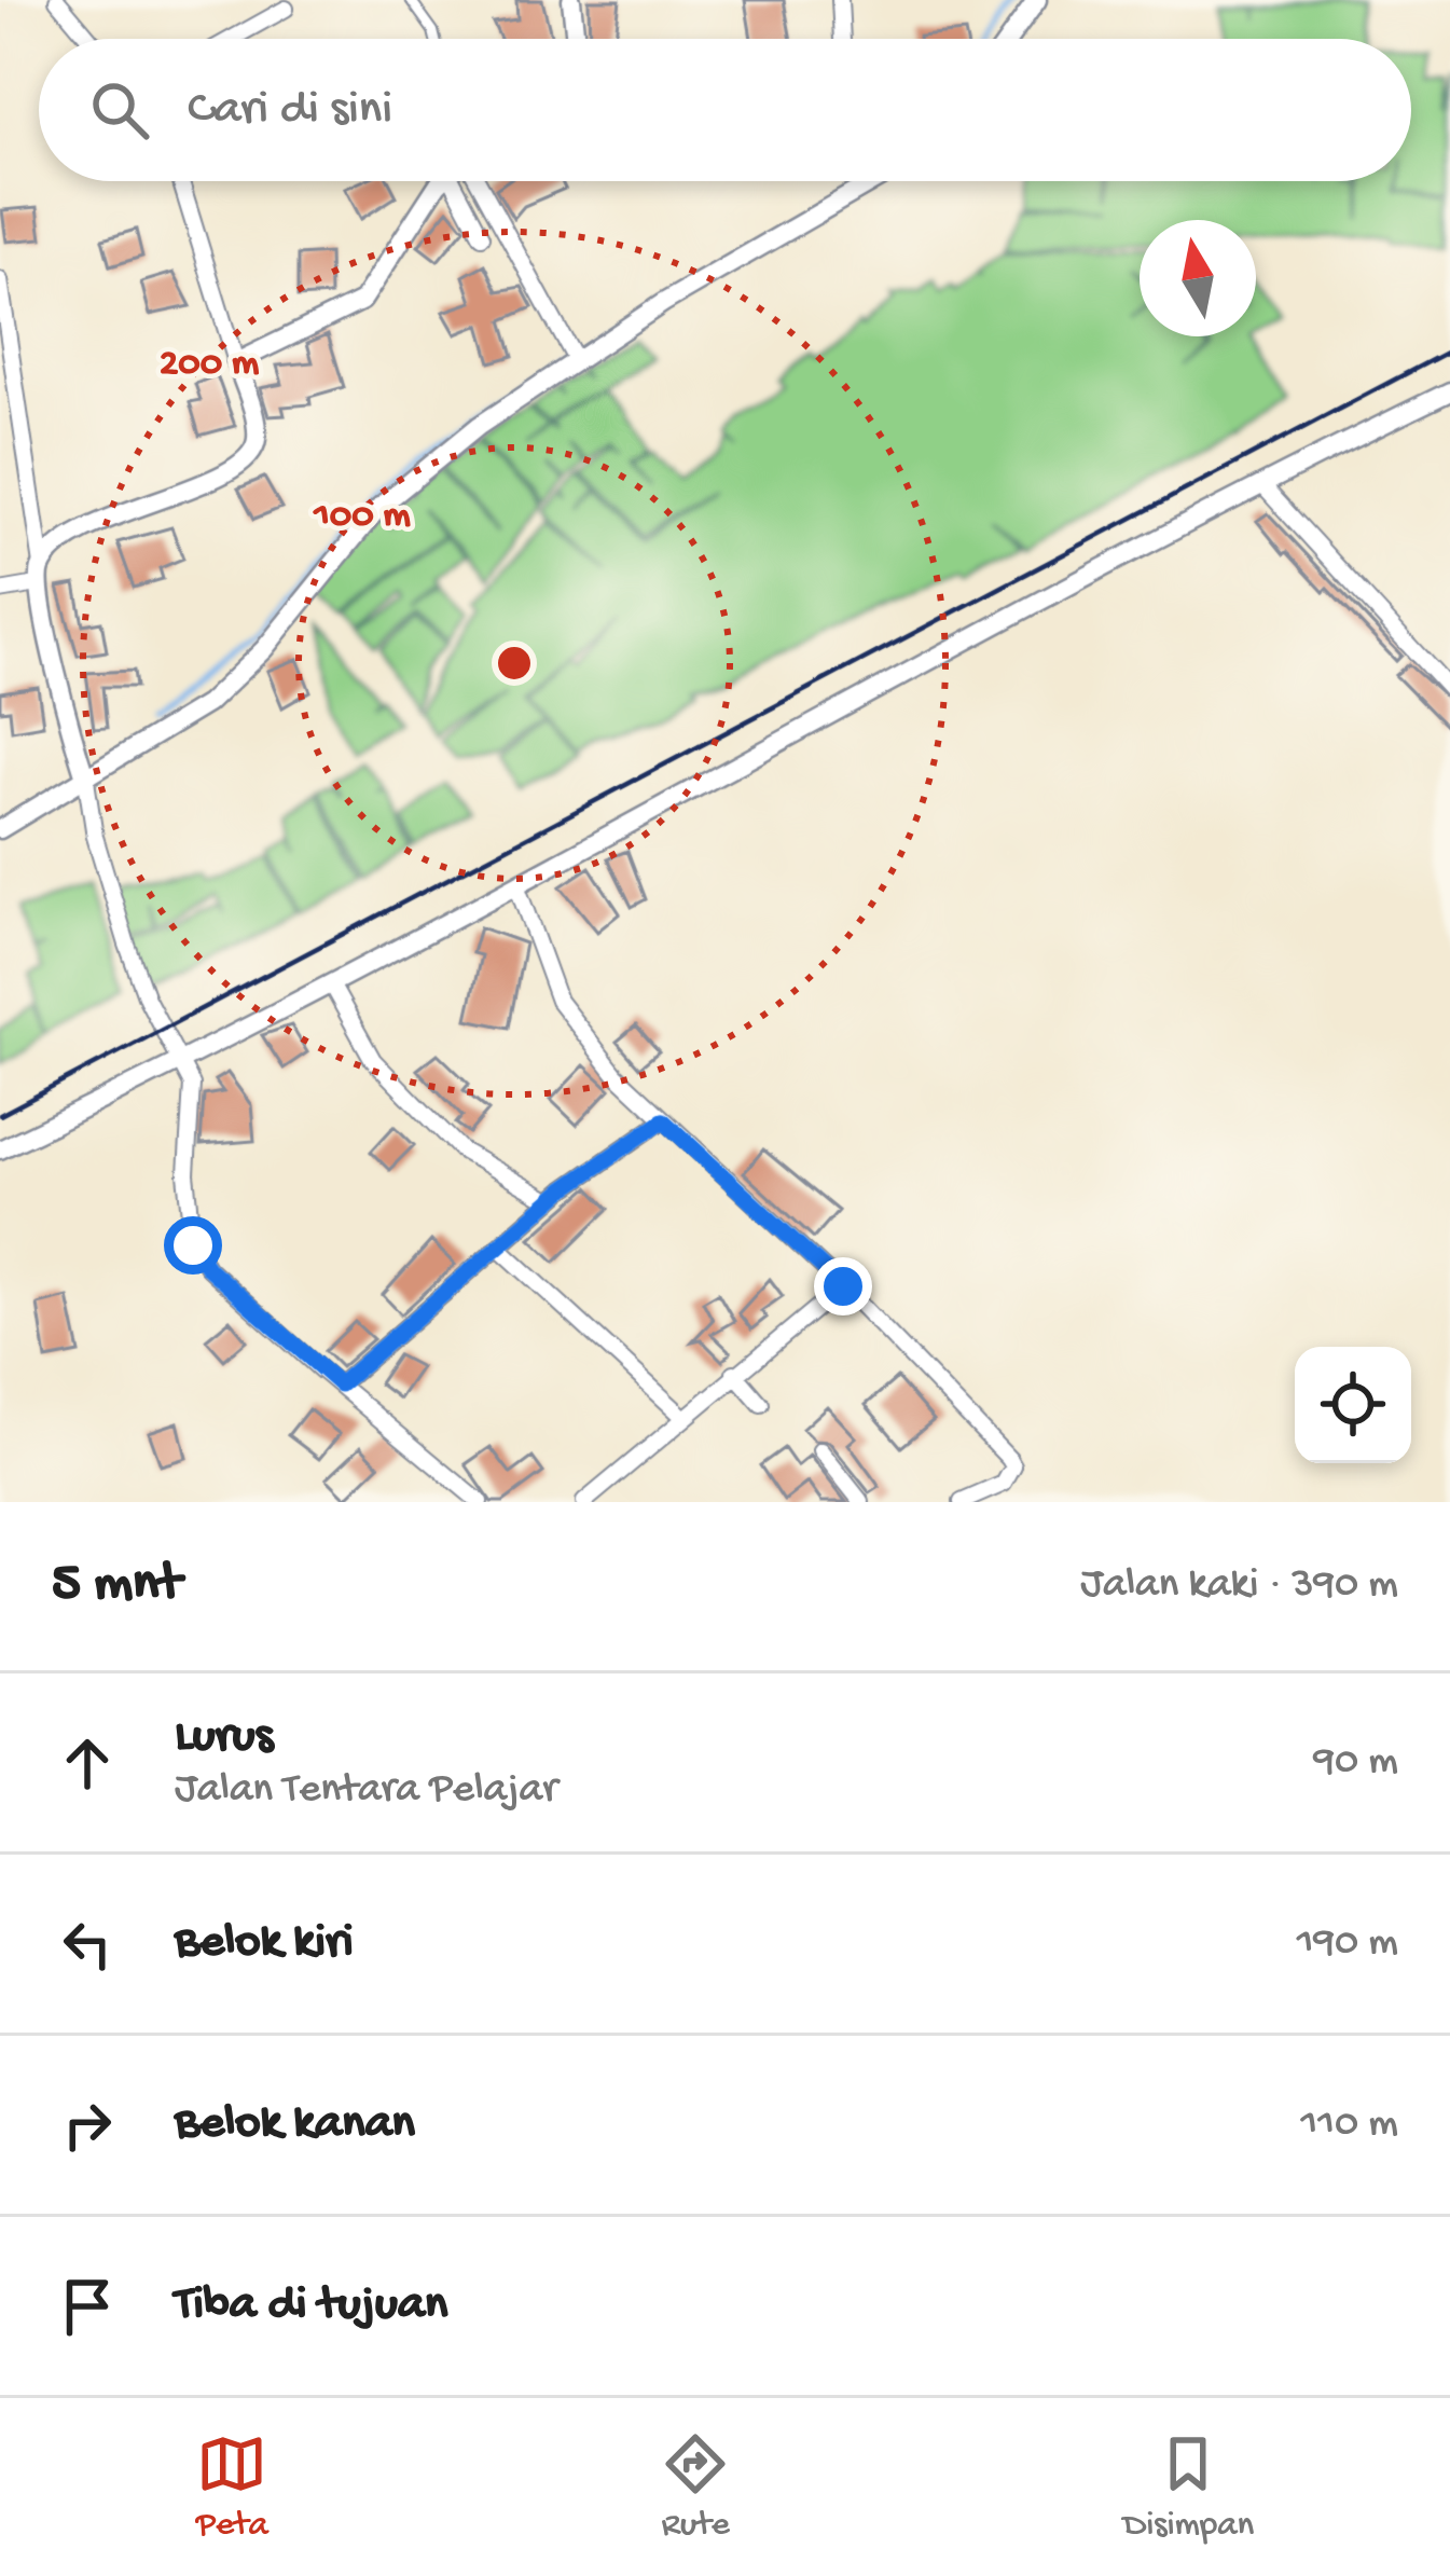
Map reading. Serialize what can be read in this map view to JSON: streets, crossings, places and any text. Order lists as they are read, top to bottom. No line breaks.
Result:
{"north":"top","page":{"search":"Cari di sini","heading":["5 mnt","Jalan kaki · 390 m"],"list":[["Lurus","Jalan Tentara Pelajar","90 m"],["Belok kiri","190 m"],["Belok kanan","110 m"],"Tiba di tujuan"],"nav":["Peta","Rute","Disimpan"]},"rings":["200 m","100 m"]}
